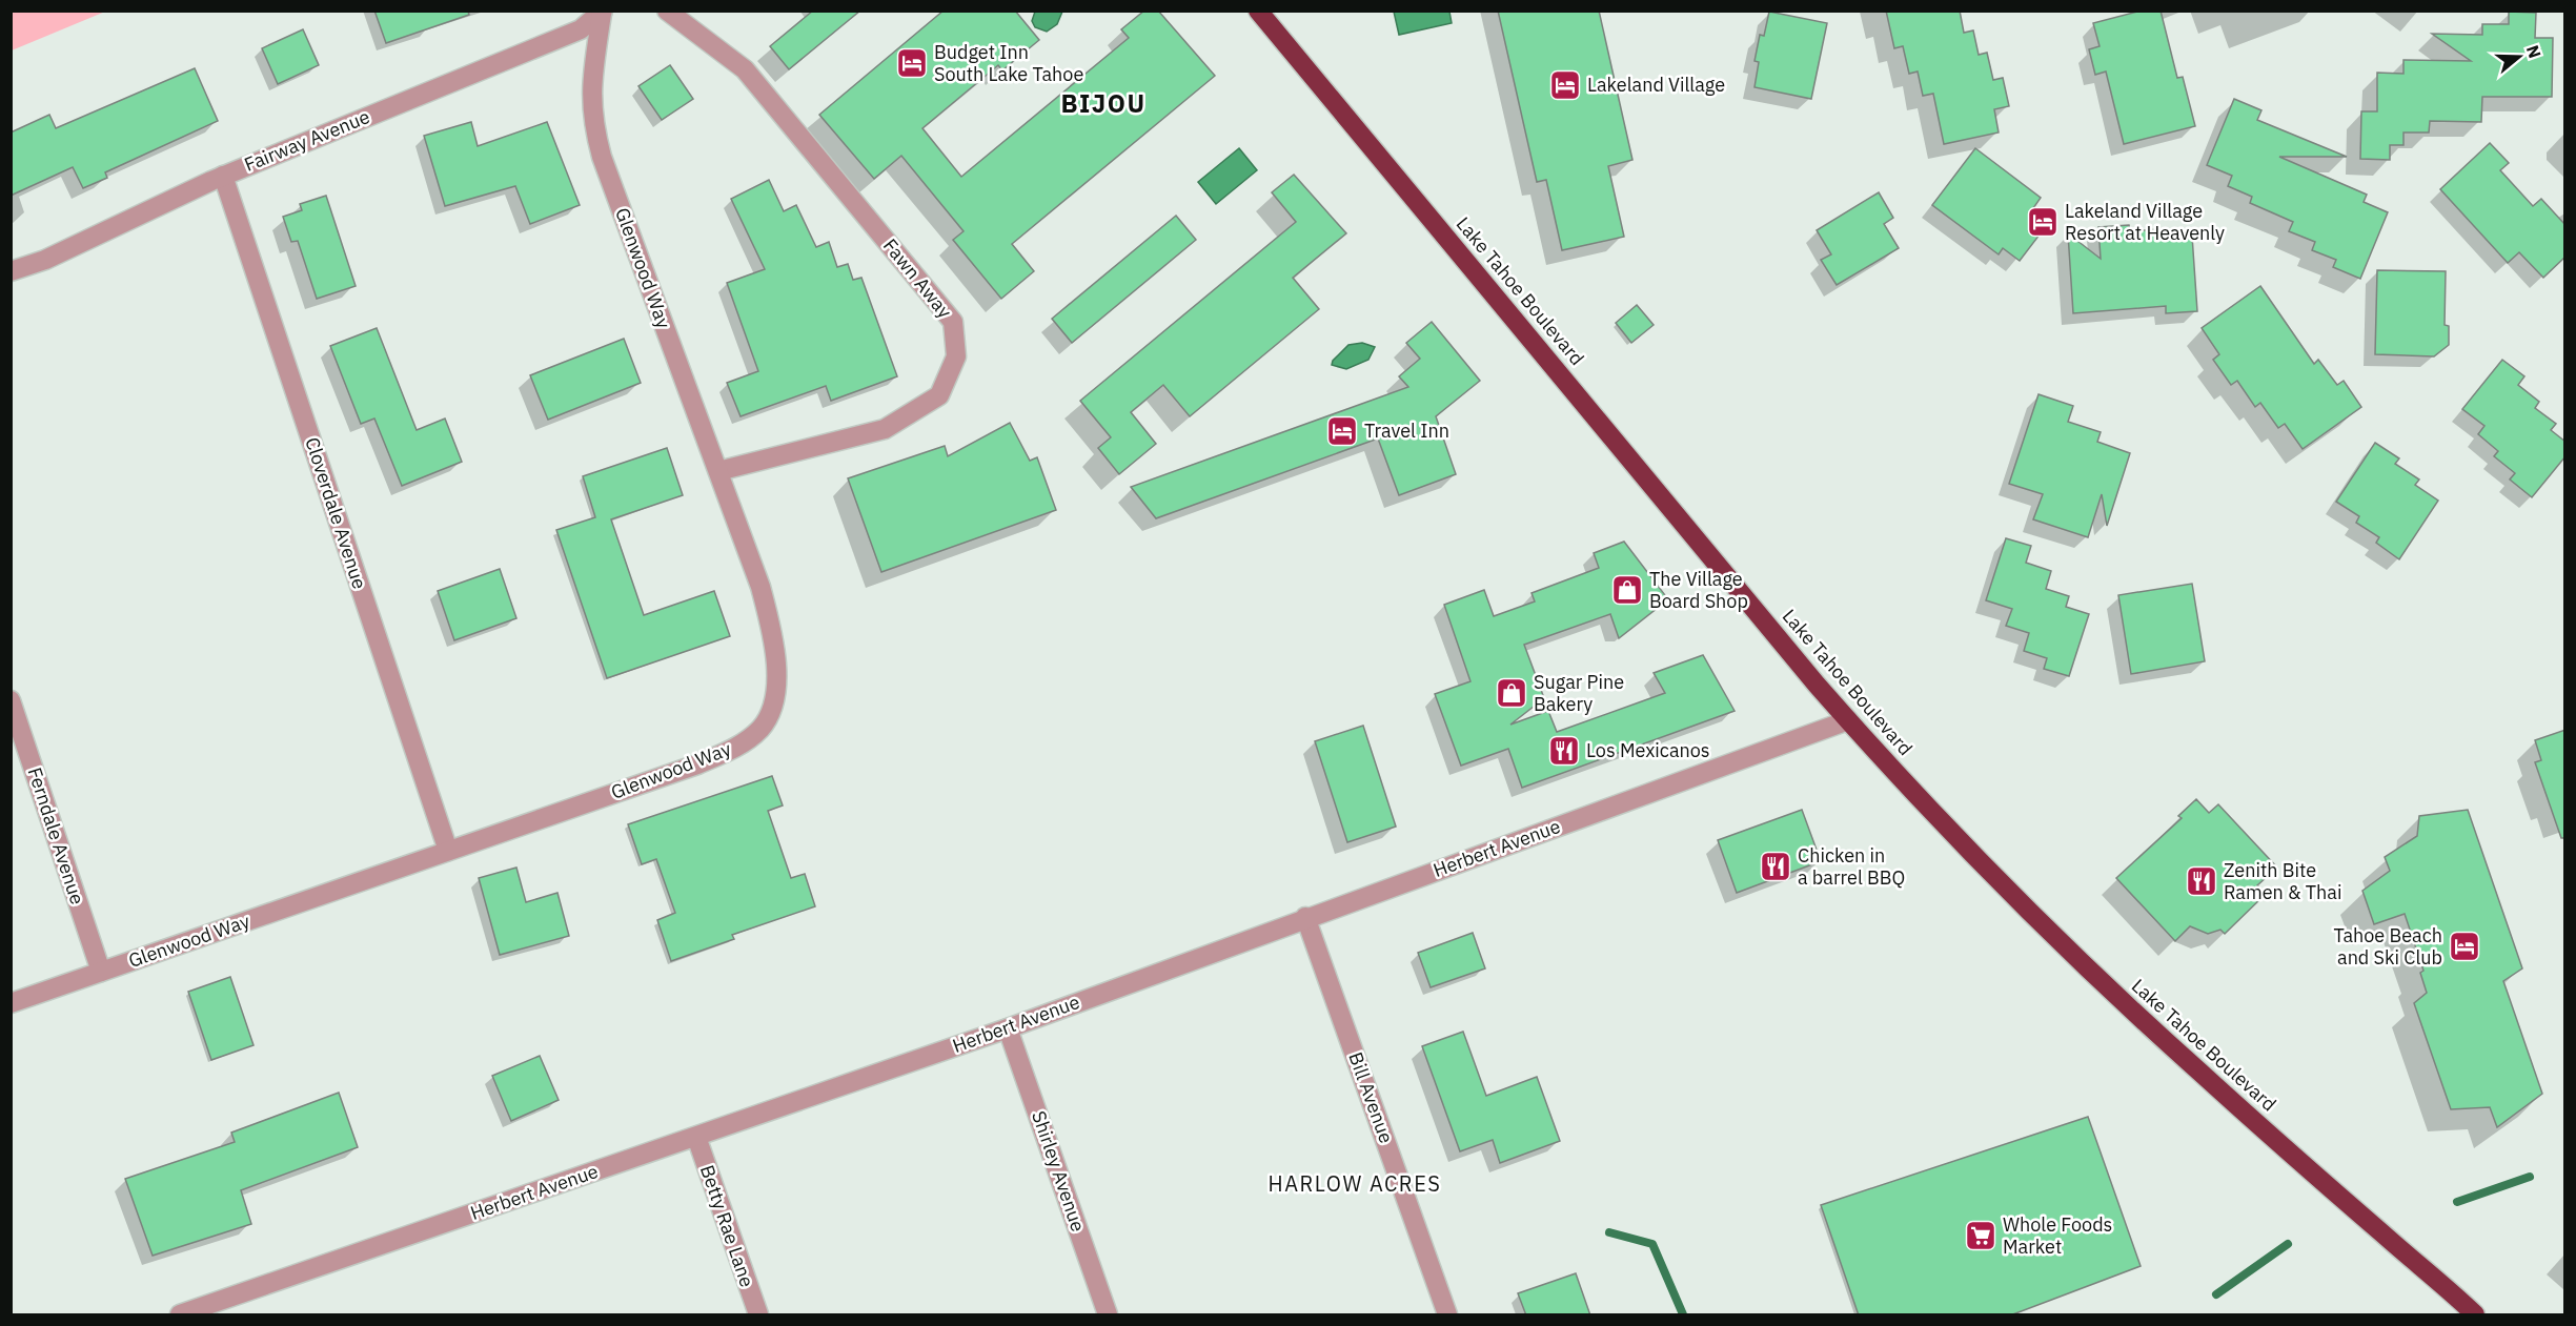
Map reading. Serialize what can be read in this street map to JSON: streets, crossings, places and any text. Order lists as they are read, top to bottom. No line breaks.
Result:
{"streets":{"highway":["Lake Tahoe Boulevard"],"street":["Fairway Avenue","Glenwood Way","Fawn Away","Cloverdale Avenue","Ferndale Avenue","Herbert Avenue","Bill Avenue","Shirley Avenue","Betty Rae Lane"]},"crossings":[["Fairway Avenue","Glenwood Way"],["Fairway Avenue","Cloverdale Avenue"],["Glenwood Way","Fawn Away"],["Glenwood Way","Cloverdale Avenue"],["Glenwood Way","Ferndale Avenue"],["Lake Tahoe Boulevard","Herbert Avenue"],["Herbert Avenue","Bill Avenue"],["Herbert Avenue","Shirley Avenue"],["Herbert Avenue","Betty Rae Lane"]],"districts":["BIJOU","HARLOW ACRES"],"places":{"hotel":["Budget Inn South Lake Tahoe","Lakeland Village","Lakeland Village Resort at Heavenly","Travel Inn","Tahoe Beach and Ski Club"],"shop":["The Village Board Shop","Sugar Pine Bakery"],"restaurant":["Los Mexicanos","Chicken in a barrel BBQ","Zenith Bite Ramen & Thai"],"supermarket":["Whole Foods Market"]},"north":"right"}
